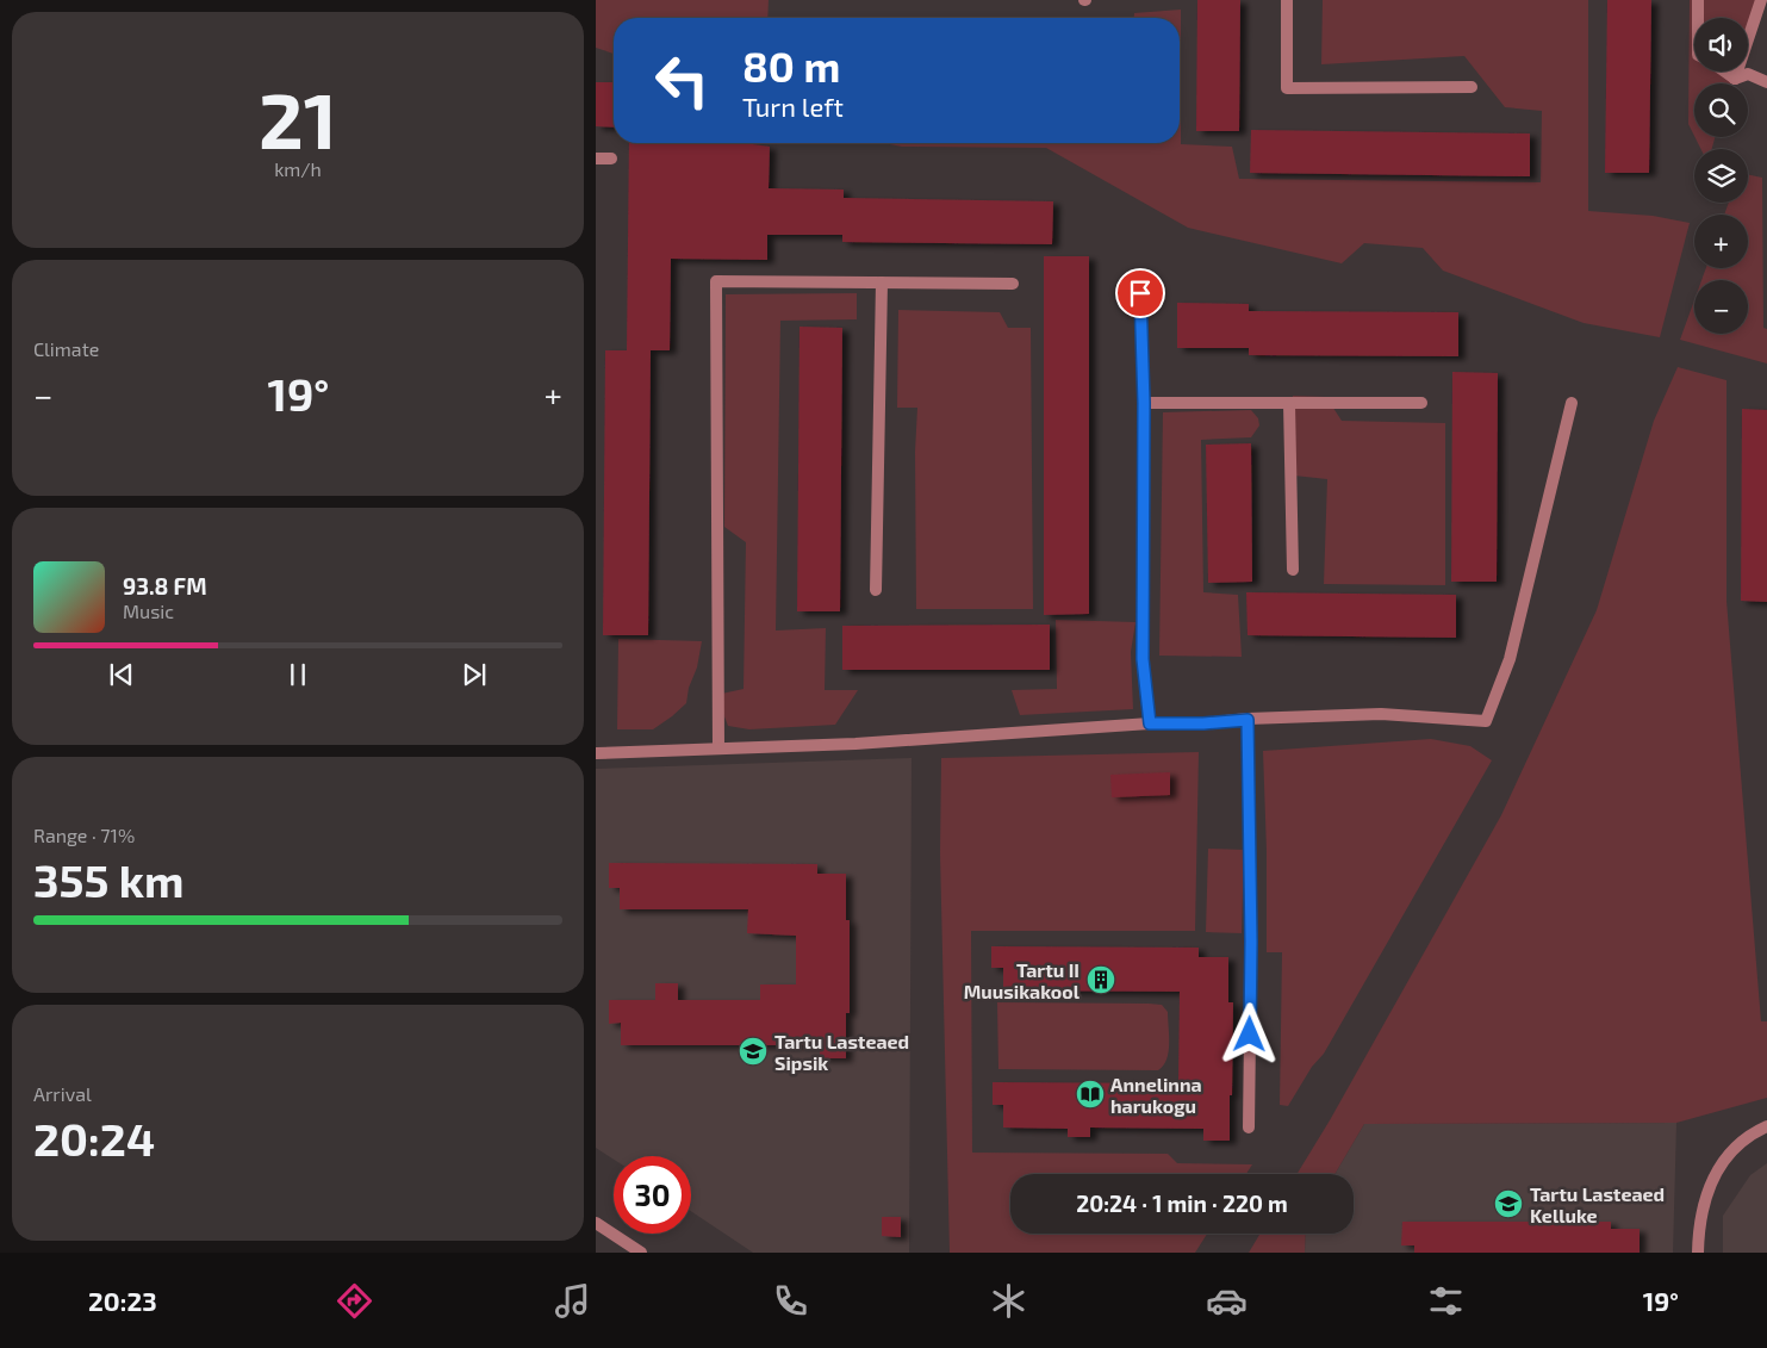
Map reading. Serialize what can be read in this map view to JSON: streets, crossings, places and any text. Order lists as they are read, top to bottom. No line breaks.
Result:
{"places":{"building":["Tartu II Muusikakool"],"school or university":["Tartu Lasteaed Sipsik","Tartu Lasteaed Kelluke"],"library":["Annelinna harukogu"]},"page":{"tile":[["21","km/h"],"Climate",["Range · 71%","355 km"],["Arrival","20:24"]],"map_buttons":["+","−"],"turn":["80 m","Turn left"],"heat":["−","19°","+"],"song":["93.8 FM","Music"],"limit":"30","trip":"20:24 · 1 min · 220 m","tabs":["20:23","19°"]}}
